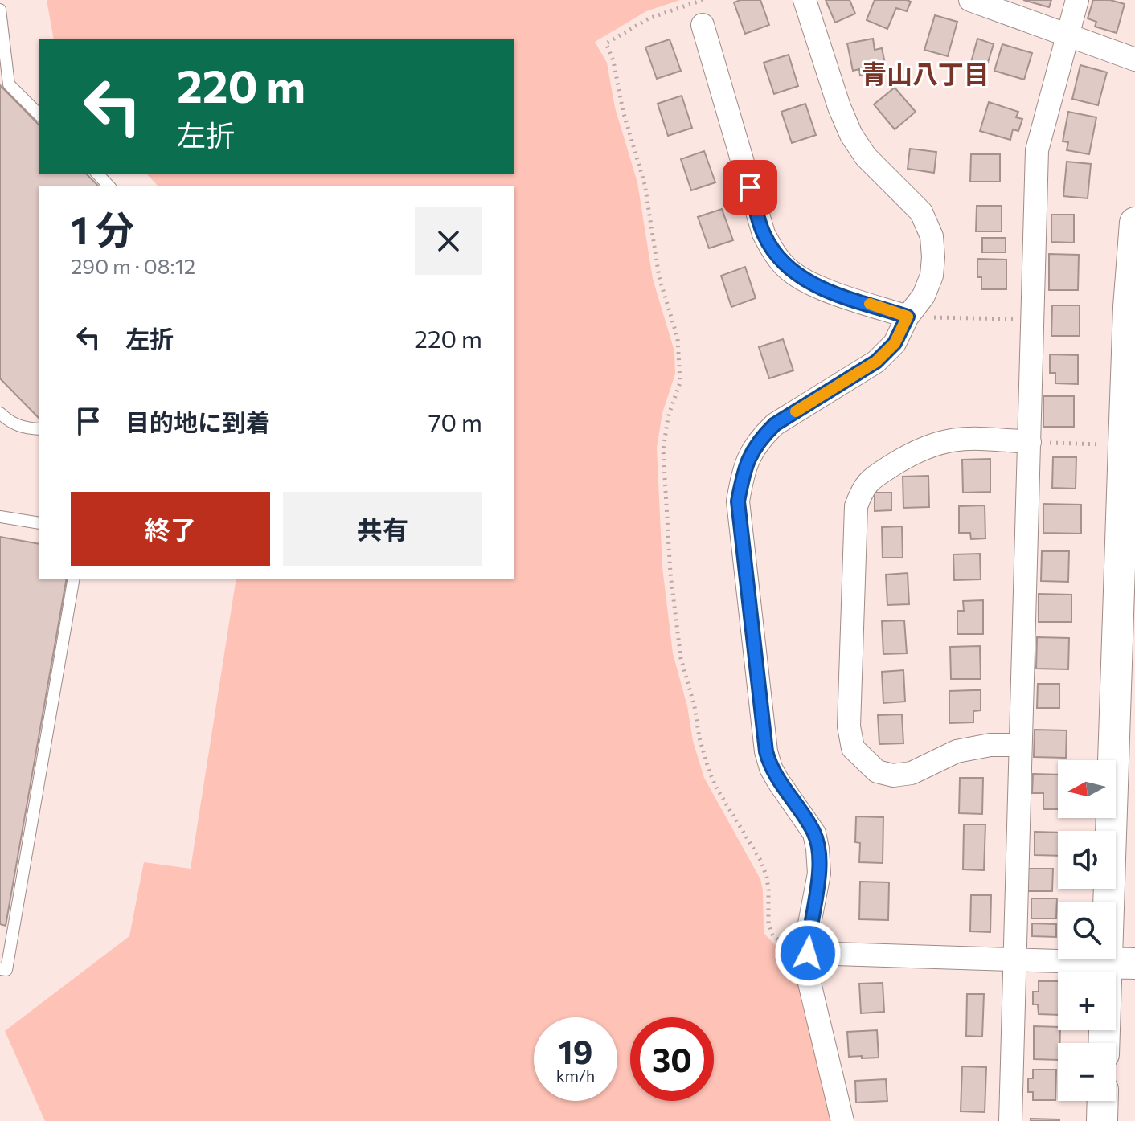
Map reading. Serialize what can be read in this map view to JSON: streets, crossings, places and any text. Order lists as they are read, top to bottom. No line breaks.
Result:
{"districts":["青山八丁目"],"north":"left","page":{"turn":["220 m","左折"],"heading":["1 分","290 m · 08:12"],"list":[{"name":"左折","value":"220 m"},{"name":"目的地に到着","value":"70 m"}],"buttons":["終了","共有"],"map_buttons":["+","−"],"speed":"19 km/h","limit":"30"}}
